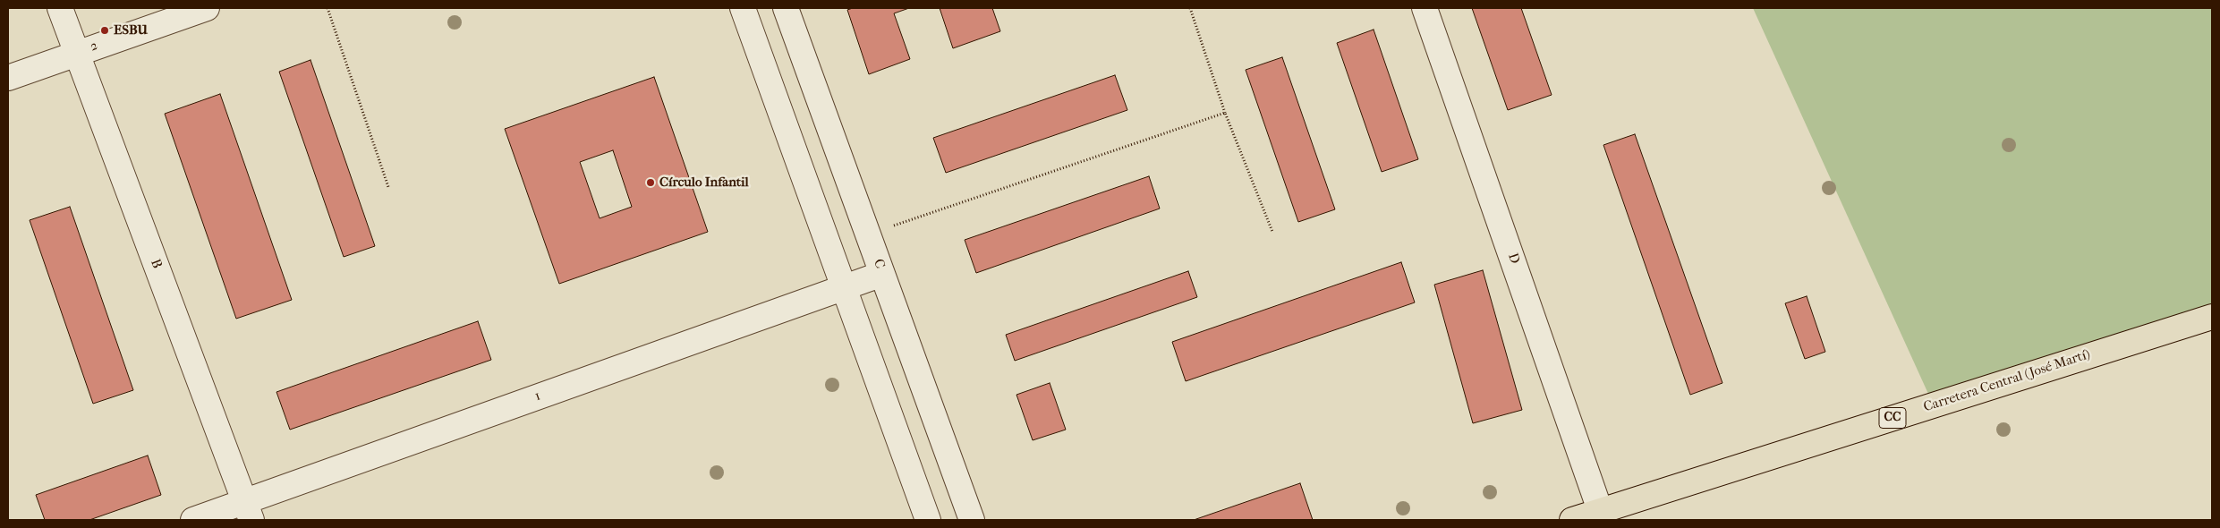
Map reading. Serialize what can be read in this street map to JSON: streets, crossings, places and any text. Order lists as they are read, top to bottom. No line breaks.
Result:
{"streets":{"highway":["Carretera Central (José Martí)","CC"],"street":["2","D","B","C","1"]},"crossings":[["2","B"],["D","Carretera Central (José Martí)"],["B","1"],["C","1"]],"places":["ESBU","Círculo Infantil"]}
